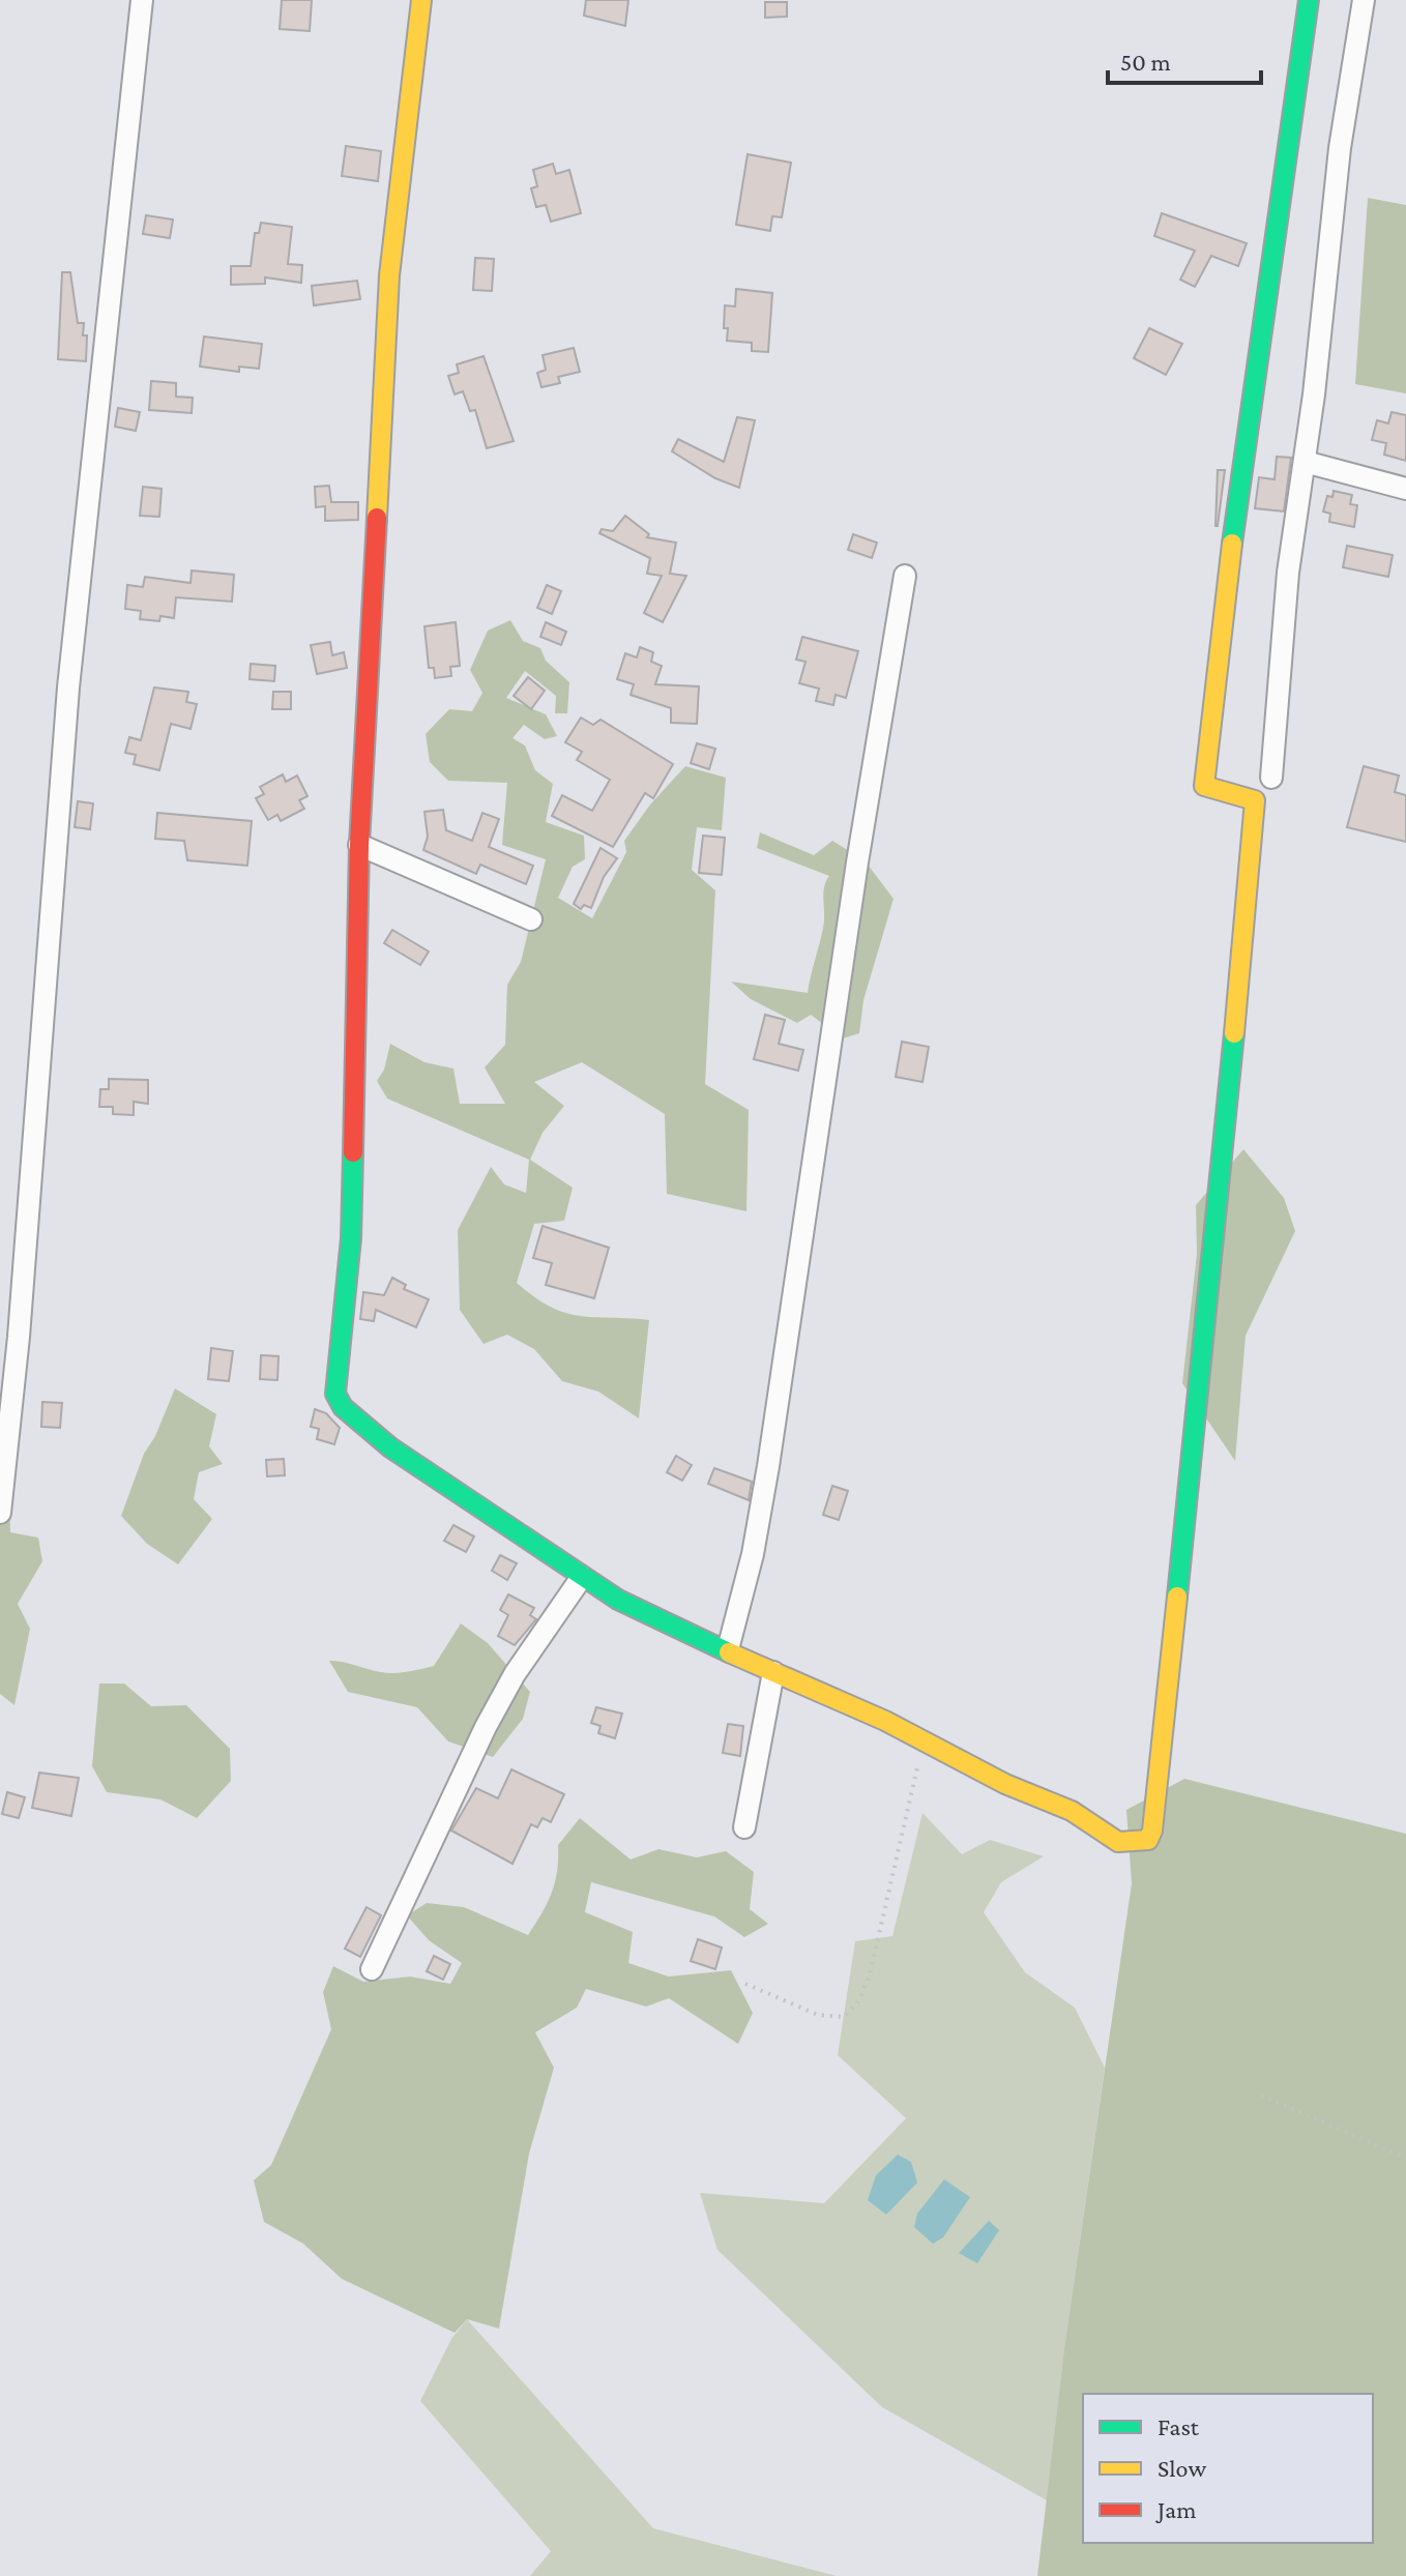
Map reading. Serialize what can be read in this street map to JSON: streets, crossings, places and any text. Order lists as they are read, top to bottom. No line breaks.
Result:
{"legend":["Fast","Slow","Jam"],"scale_bar":"50 m"}
